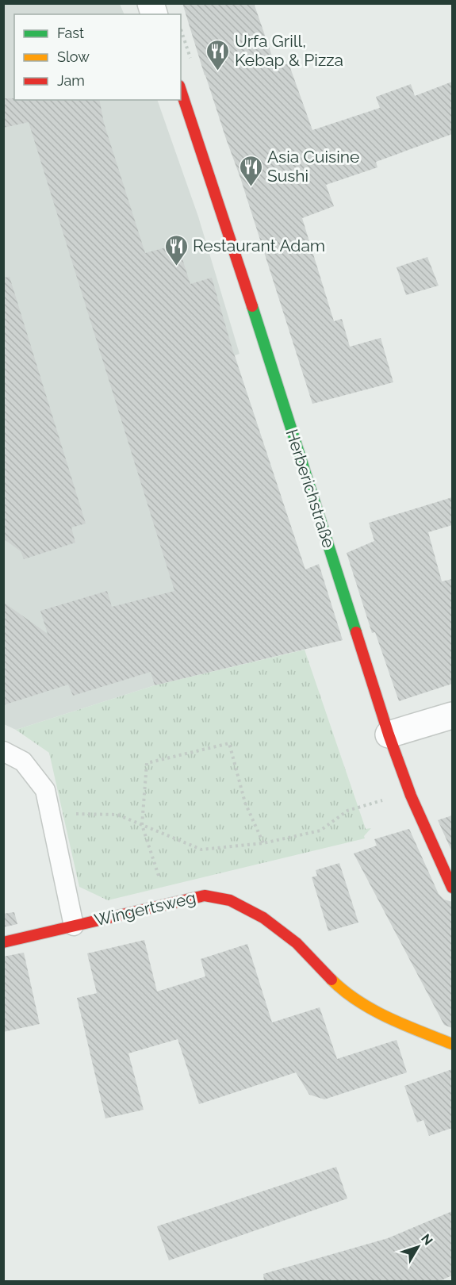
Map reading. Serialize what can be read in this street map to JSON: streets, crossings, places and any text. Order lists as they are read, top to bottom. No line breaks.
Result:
{"streets":{"street":["Herberichstraße","Wingertsweg"]},"places":{"restaurant":["Urfa Grill, Kebap & Pizza","Asia Cuisine Sushi","Restaurant Adam"]},"legend":["Fast","Slow","Jam"],"north":"top right"}
